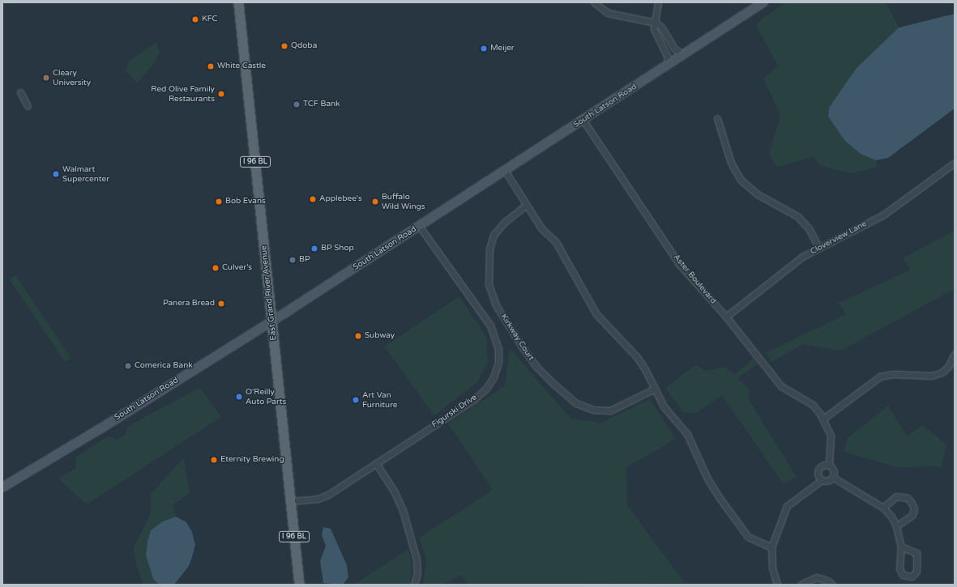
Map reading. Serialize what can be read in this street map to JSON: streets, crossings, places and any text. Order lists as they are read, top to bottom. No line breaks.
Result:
{"streets":{"main road":["South Latson Road","I 96 BL","East Grand River Avenue"],"street":["Cloverview Lane","Aster Boulevard","Kirkway Court","Figurski Drive"]},"crossings":[["South Latson Road","Aster Boulevard"],["South Latson Road","East Grand River Avenue"],["South Latson Road","Figurski Drive"],["Cloverview Lane","Aster Boulevard"],["East Grand River Avenue","Figurski Drive"]],"places":["KFC","Qdoba","Meijer","White Castle","Cleary University","Red Olive Family Restaurants","TCF Bank","Walmart Supercenter","Applebee's","Bob Evans","Buffalo Wild Wings","BP Shop","BP","Culver's","Panera Bread","Subway","Comerica Bank","O'Reilly Auto Parts","Art Van Furniture","Eternity Brewing"]}
